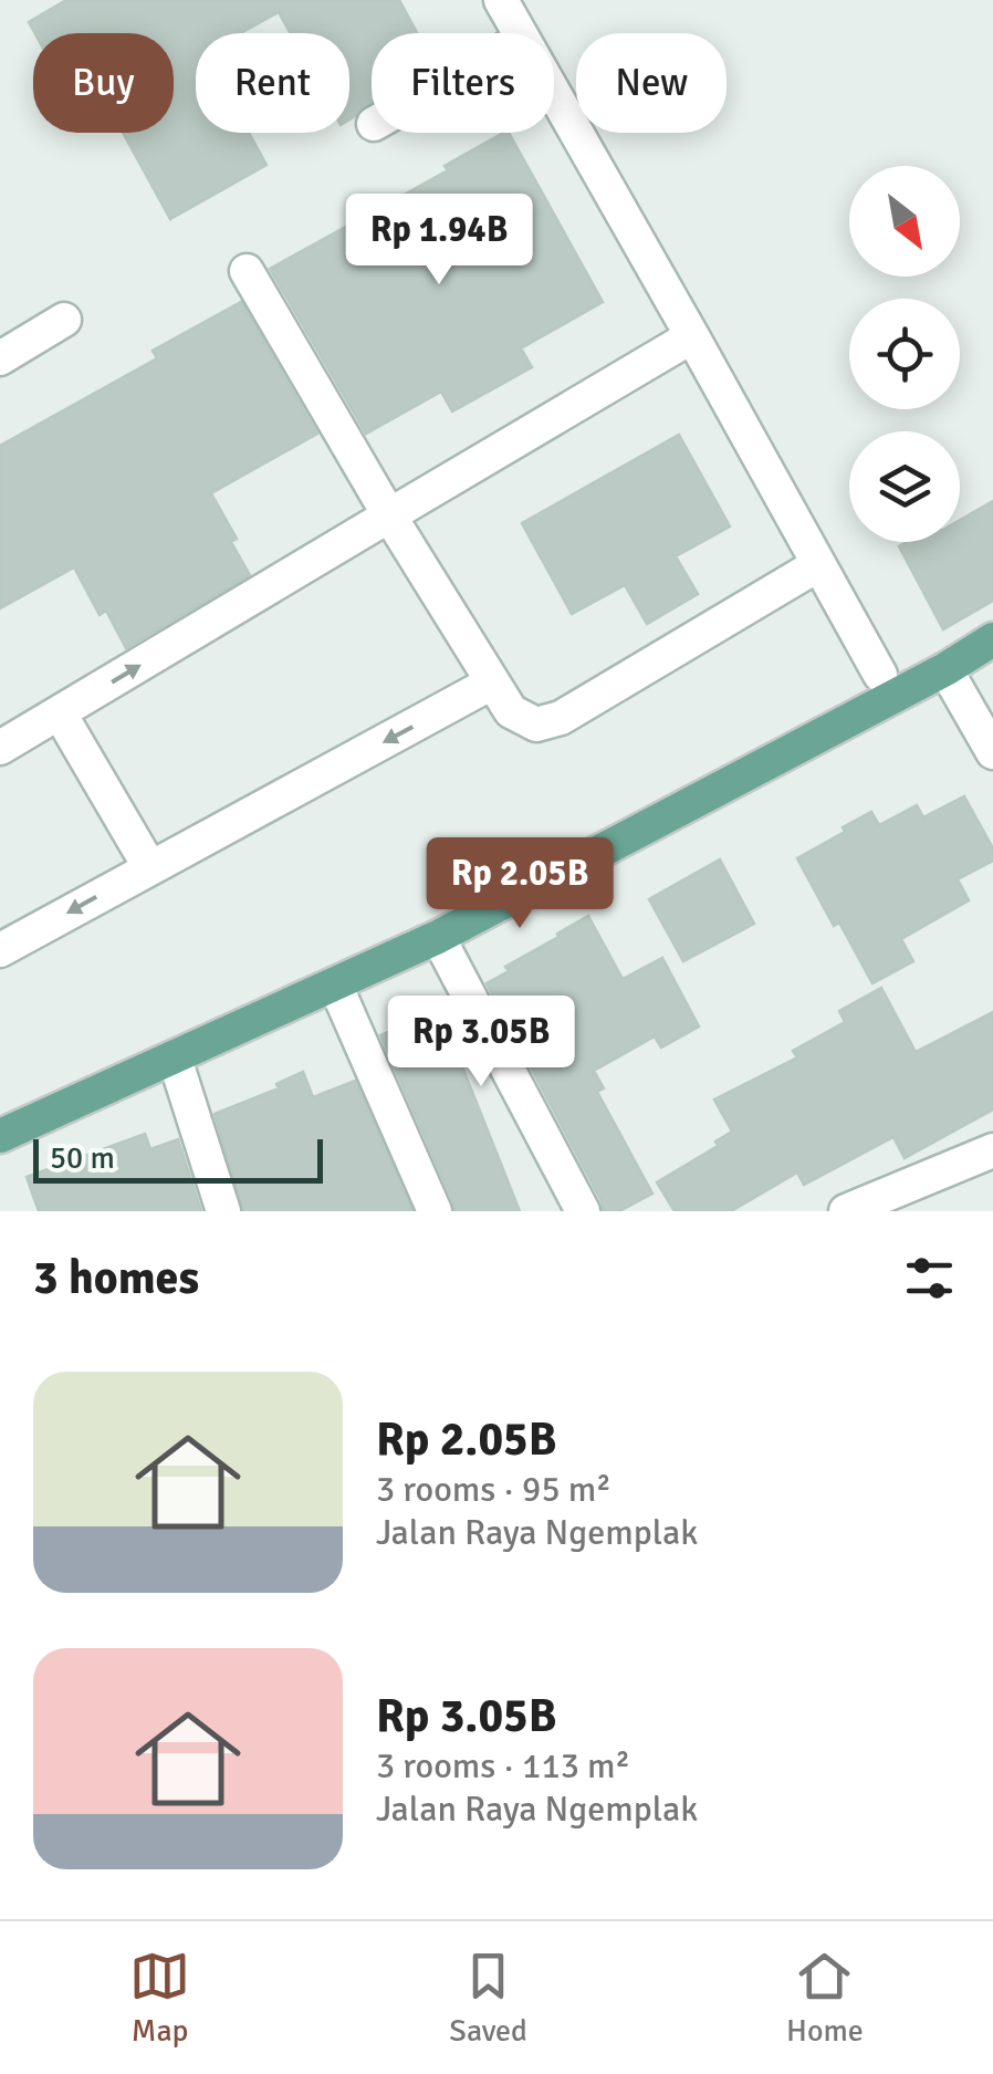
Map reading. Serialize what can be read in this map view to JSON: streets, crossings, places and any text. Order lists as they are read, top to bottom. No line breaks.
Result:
{"scale_bar":"50 m","north":"bottom right","page":{"chip":["Buy","Rent","Filters","New"],"price":["Rp 1.94B","Rp 2.05B","Rp 3.05B"],"scale":"50 m","heading":"3 homes","list":[{"name":"Rp 2.05B","note":"3 rooms · 95 m² · Jalan Raya Ngemplak"},{"name":"Rp 3.05B","note":"3 rooms · 113 m² · Jalan Raya Ngemplak"}],"tabs":["Map","Saved","Home"]}}
